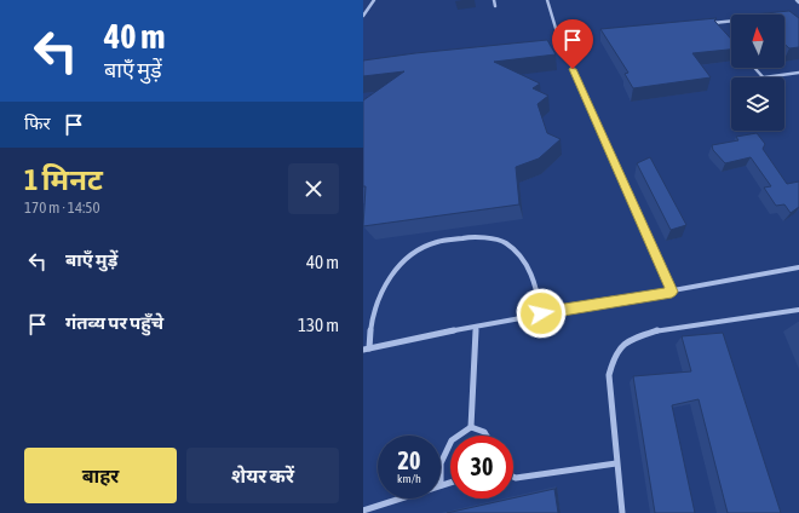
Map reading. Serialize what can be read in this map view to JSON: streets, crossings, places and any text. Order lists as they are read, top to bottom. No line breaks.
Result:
{"north":"top","page":{"turn":["40 m","बाएँ मुड़ें"],"then":"फिर","heading":["1 मिनट","170 m · 14:50"],"list":[{"name":"बाएँ मुड़ें","value":"40 m"},{"name":"गंतव्य पर पहुँचे","value":"130 m"}],"speed":"20 km/h","limit":"30","buttons":["बाहर","शेयर करें"]}}
